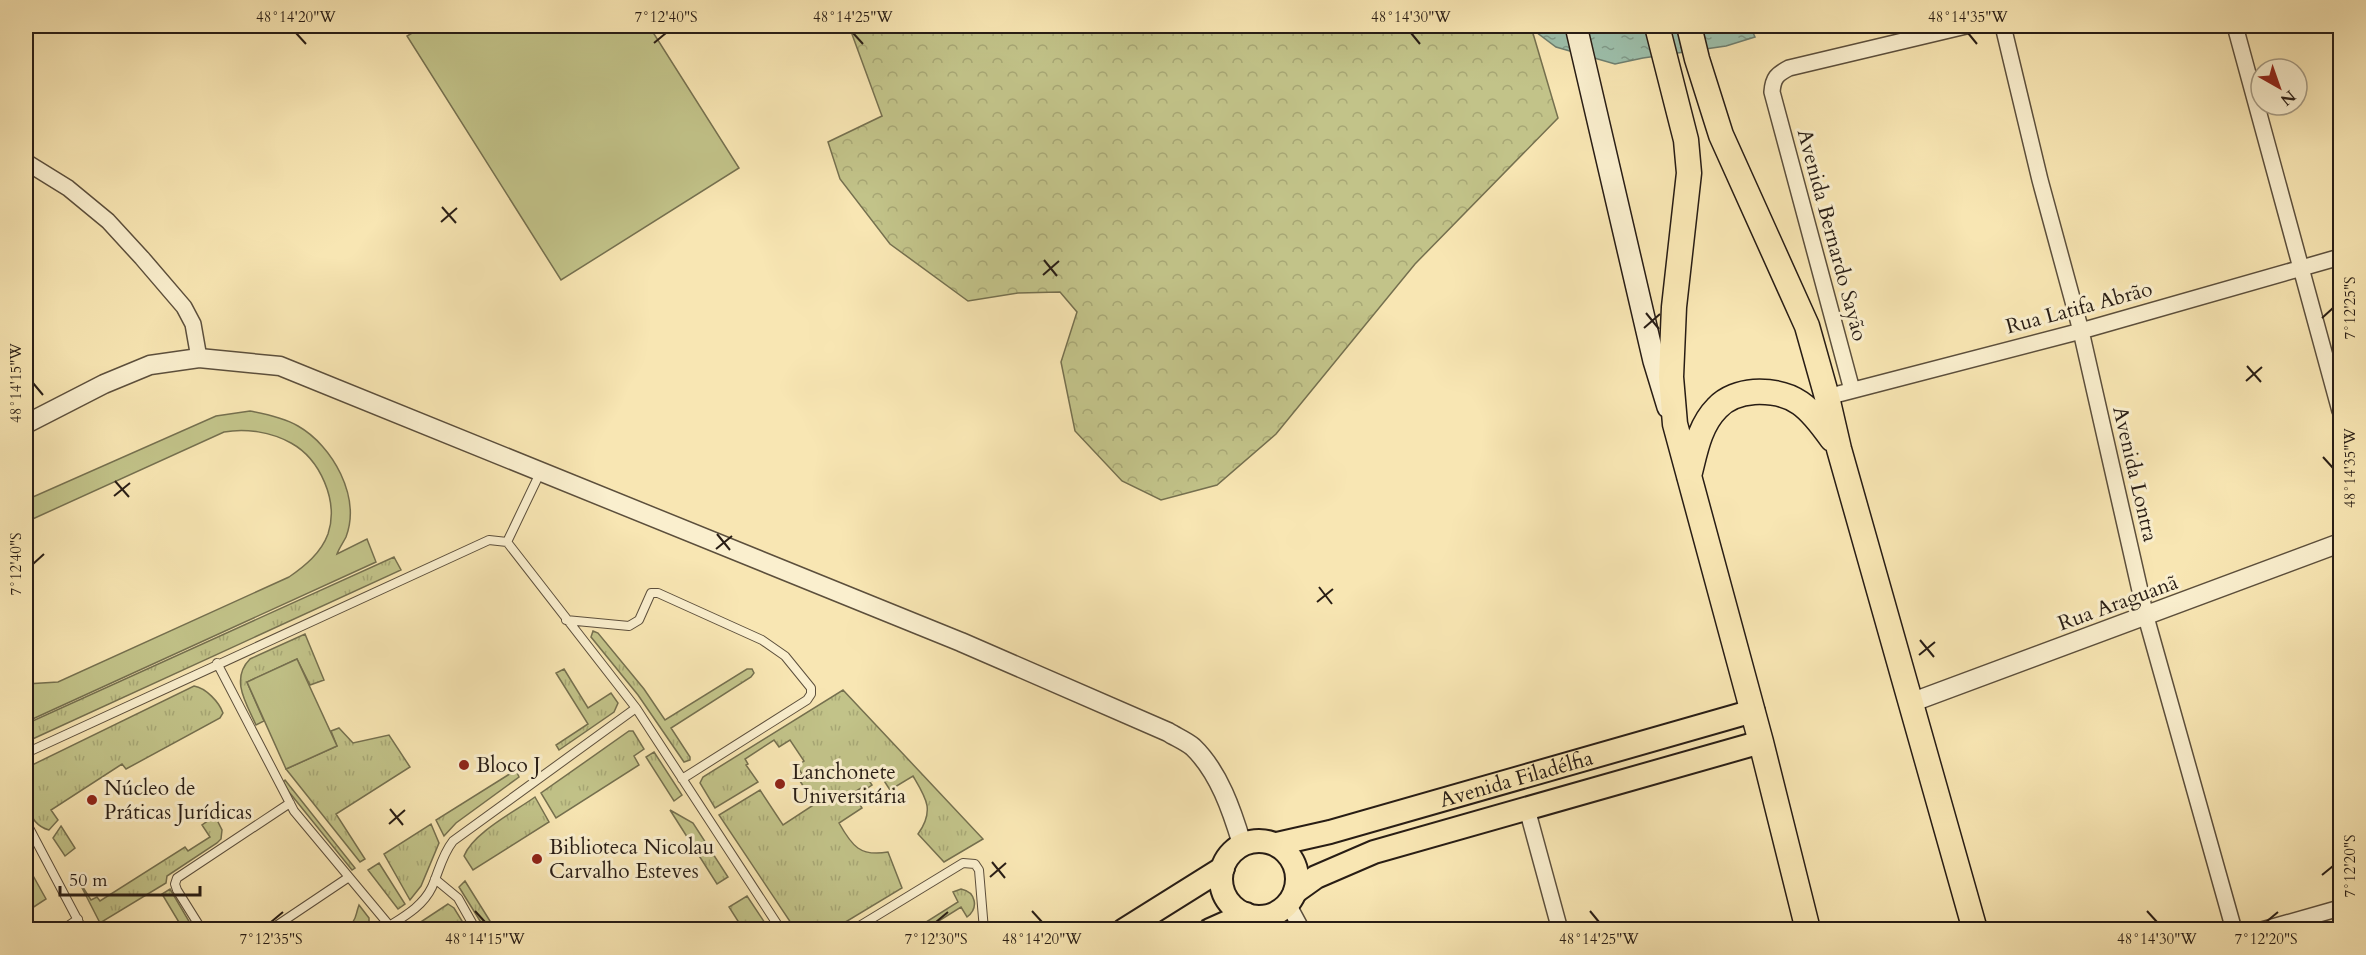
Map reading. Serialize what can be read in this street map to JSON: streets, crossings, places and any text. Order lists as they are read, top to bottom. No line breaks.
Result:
{"streets":{"main road":["Avenida Filadélfia"],"street":["Avenida Bernardo Sayão","Rua Latifa Abrão","Avenida Lontra","Rua Araguanã"]},"crossings":[["Avenida Bernardo Sayão","Rua Latifa Abrão"],["Rua Latifa Abrão","Avenida Lontra"],["Avenida Lontra","Rua Araguanã"]],"places":["Bloco J","Lanchonete Universitária","Núcleo de Práticas Jurídicas","Biblioteca Nicolau Carvalho Esteves"],"scale_bar":"50 m","north":"bottom right","coordinates":["48°14'20\"W","7°12'40\"S","48°14'25\"W","48°14'30\"W","48°14'35\"W","7°12'25\"S","48°14'15\"W","7°12'20\"S","7°12'35\"S","7°12'30\"S"]}
